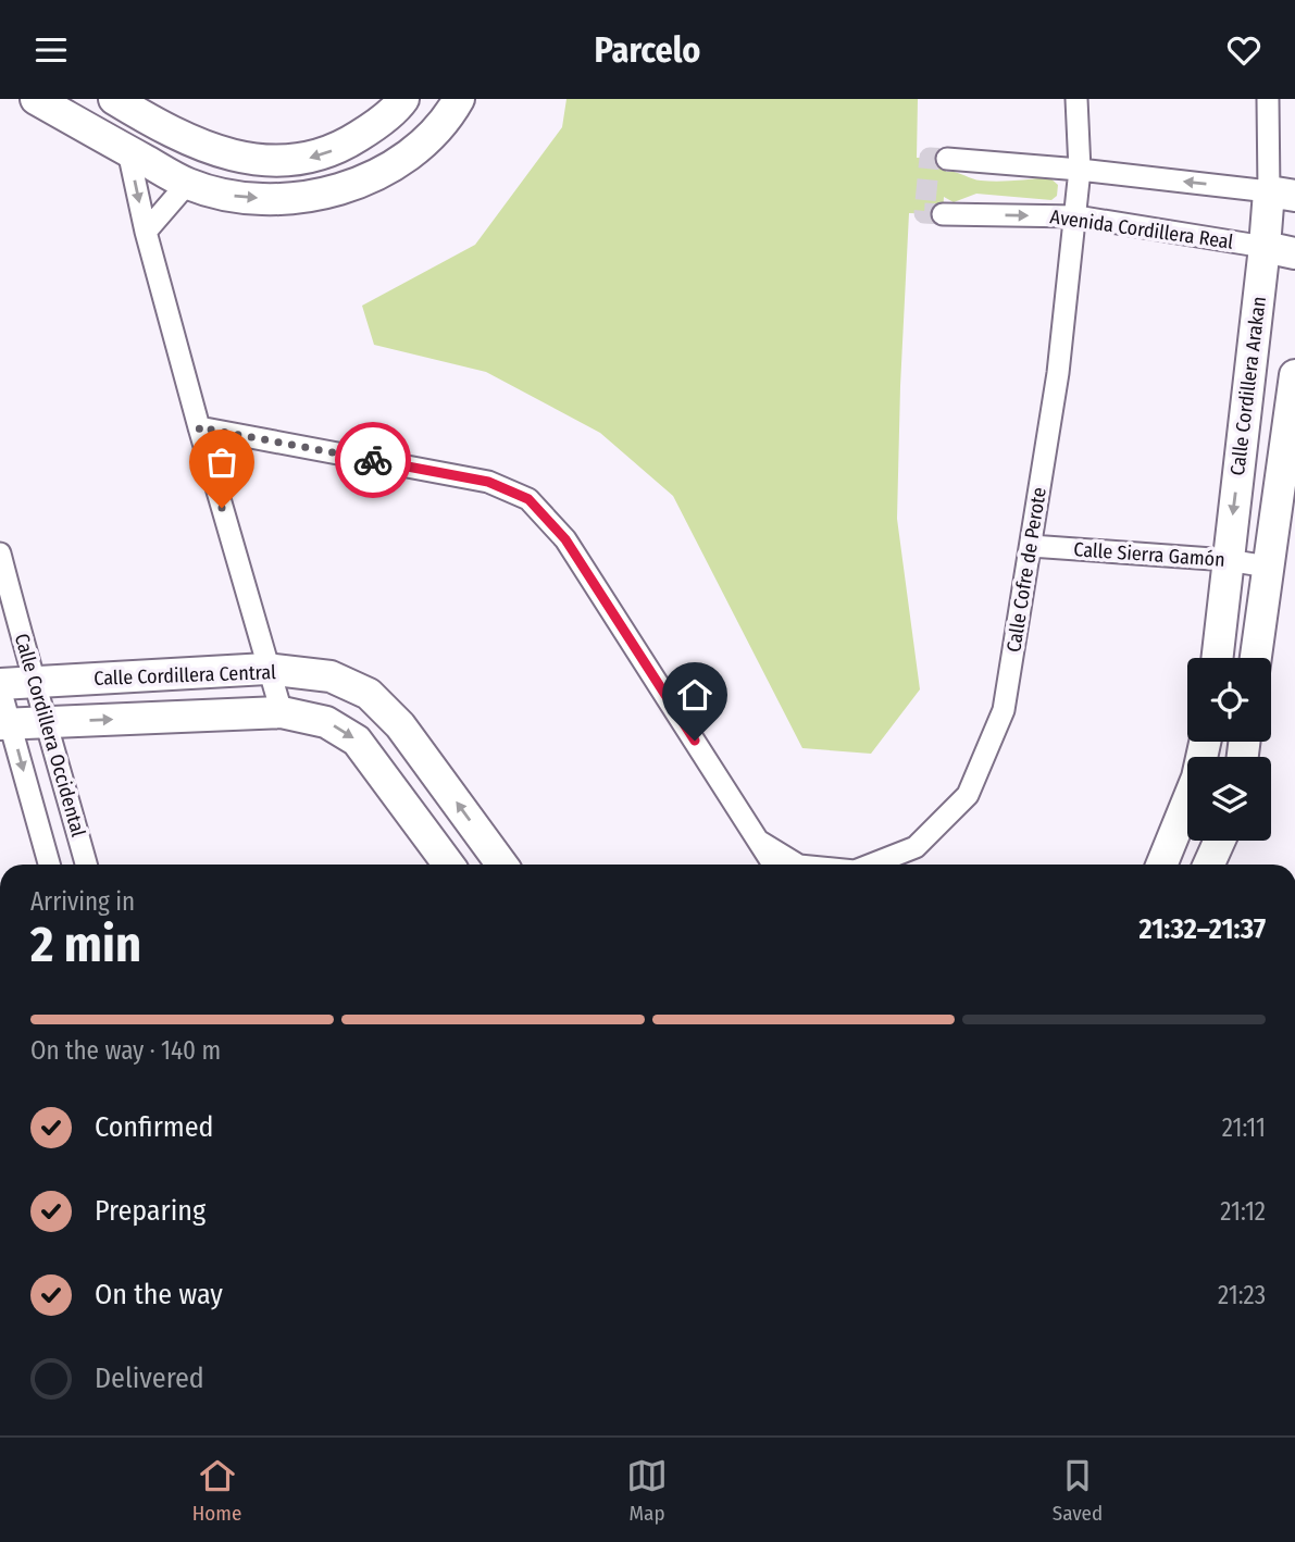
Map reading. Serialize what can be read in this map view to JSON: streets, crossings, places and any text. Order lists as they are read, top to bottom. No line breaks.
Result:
{"streets":{"street":["Avenida Cordillera Real","Calle Cordillera Arakan","Calle Sierra Gamón","Calle Cofre de Perote","Calle Cordillera Central","Calle Cordillera Occidental"]},"crossings":[["Avenida Cordillera Real","Calle Cordillera Arakan"],["Avenida Cordillera Real","Calle Cofre de Perote"],["Calle Cordillera Arakan","Calle Sierra Gamón"],["Calle Sierra Gamón","Calle Cofre de Perote"],["Calle Cordillera Central","Calle Cordillera Occidental"]],"page":{"header":"Parcelo","heading":["2 min","Arriving in","21:32–21:37"],"bar":"On the way · 140 m","list":[["Confirmed","21:11"],["Preparing","21:12"],["On the way","21:23"],"Delivered"],"tabs":["Home","Map","Saved"]}}
